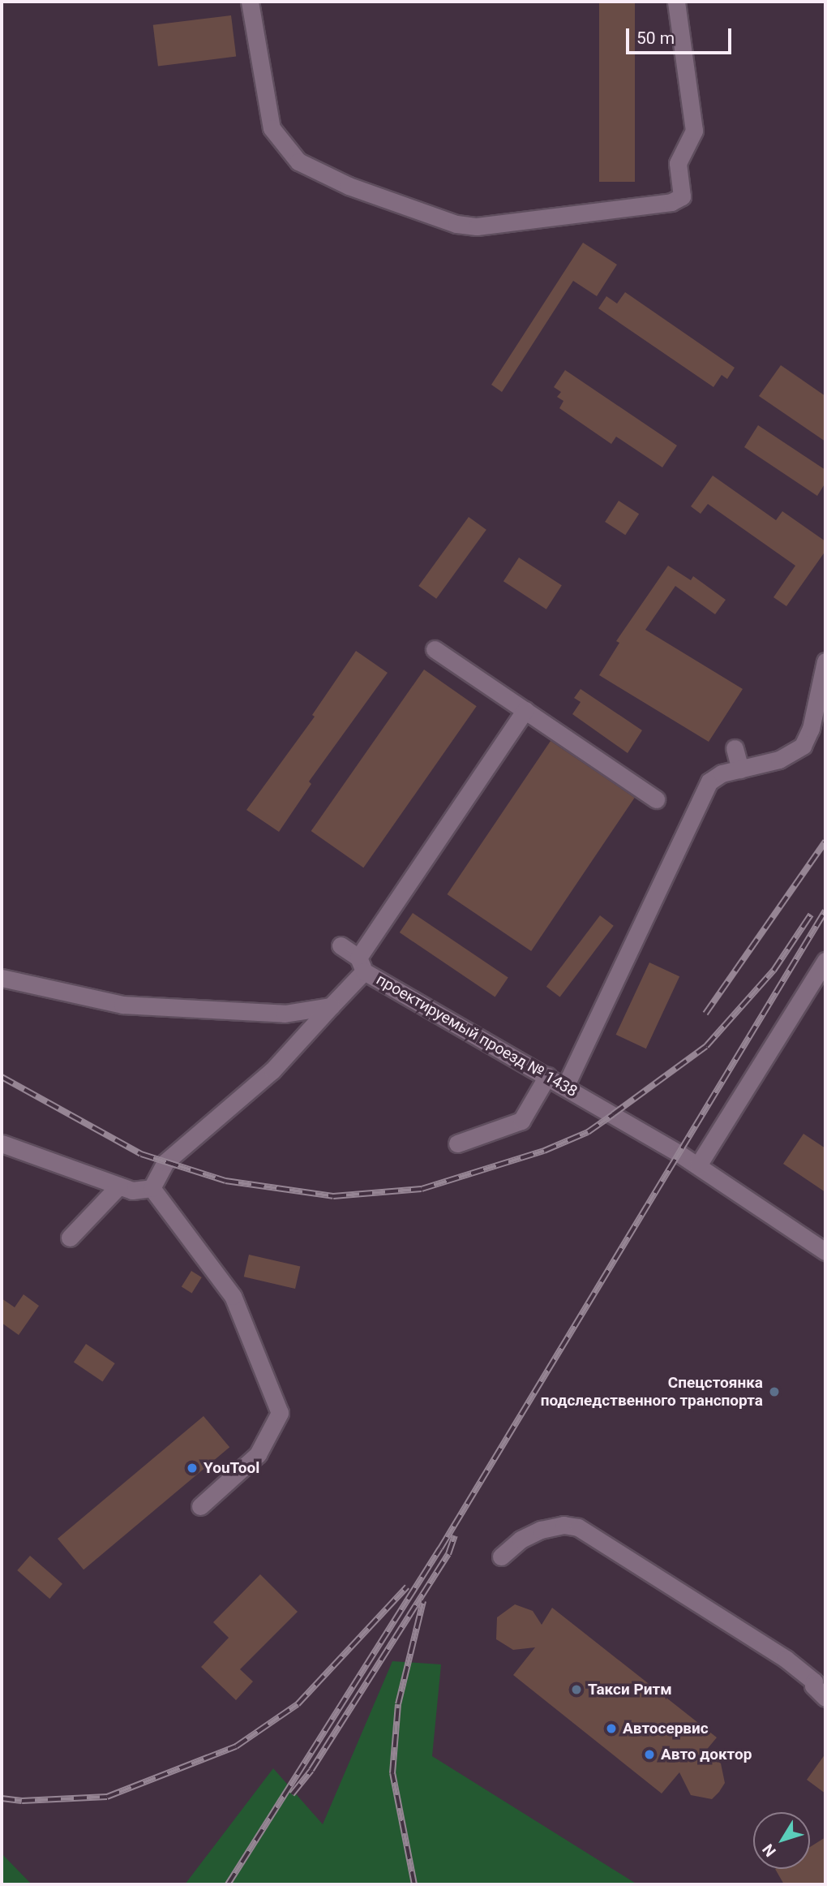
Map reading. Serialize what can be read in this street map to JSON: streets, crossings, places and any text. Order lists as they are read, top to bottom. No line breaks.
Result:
{"streets":{"street":["проектируемый проезд № 1438"]},"places":["Спецстоянка подследственного транспорта","YouTool","Такси Ритм","Автосервис","Авто доктор"],"scale_bar":"50 m","north":"bottom left"}
